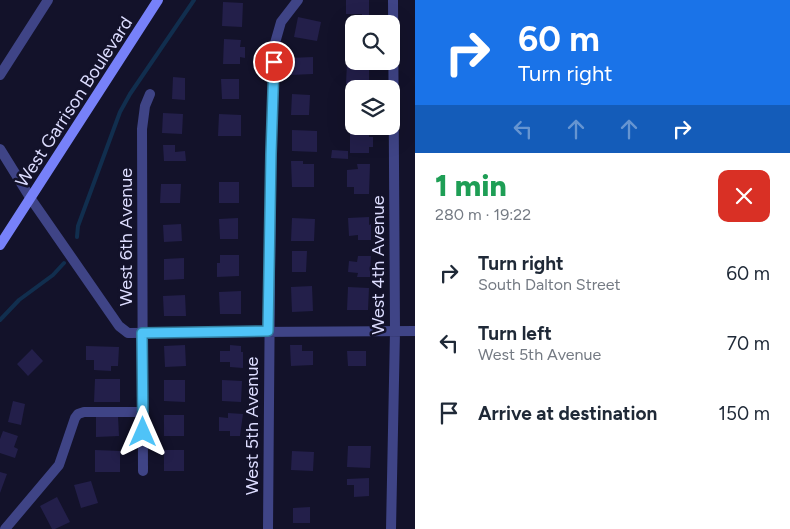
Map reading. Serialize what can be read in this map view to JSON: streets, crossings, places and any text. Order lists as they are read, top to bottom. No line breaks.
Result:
{"streets":{"main road":["West Garrison Boulevard"],"street":["West 6th Avenue","West 4th Avenue","West 5th Avenue"]},"page":{"turn":["60 m","Turn right"],"heading":["1 min","280 m · 19:22"],"list":[{"name":"Turn right","note":"South Dalton Street","value":"60 m"},{"name":"Turn left","note":"West 5th Avenue","value":"70 m"},{"name":"Arrive at destination","value":"150 m"}]}}
